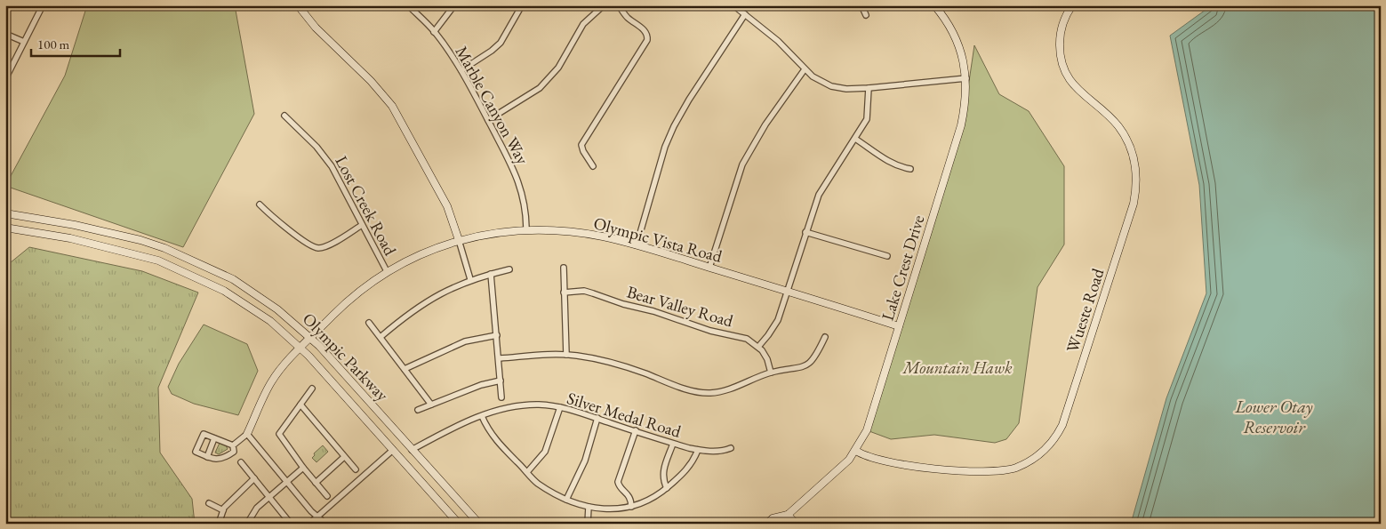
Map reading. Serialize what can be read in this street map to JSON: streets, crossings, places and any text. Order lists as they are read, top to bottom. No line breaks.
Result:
{"streets":{"main road":["Olympic Vista Road","Lake Crest Drive","Wueste Road","Olympic Parkway"],"street":["Marble Canyon Way","Lost Creek Road","Bear Valley Road","Silver Medal Road"]},"crossings":[["Marble Canyon Way","Olympic Vista Road"],["Lost Creek Road","Olympic Vista Road"],["Olympic Vista Road","Lake Crest Drive"],["Olympic Vista Road","Olympic Parkway"],["Lake Crest Drive","Wueste Road"],["Olympic Parkway","Silver Medal Road"]],"water":["Lower Otay Reservoir"],"parks":["Mountain Hawk"],"scale_bar":"100 m"}
